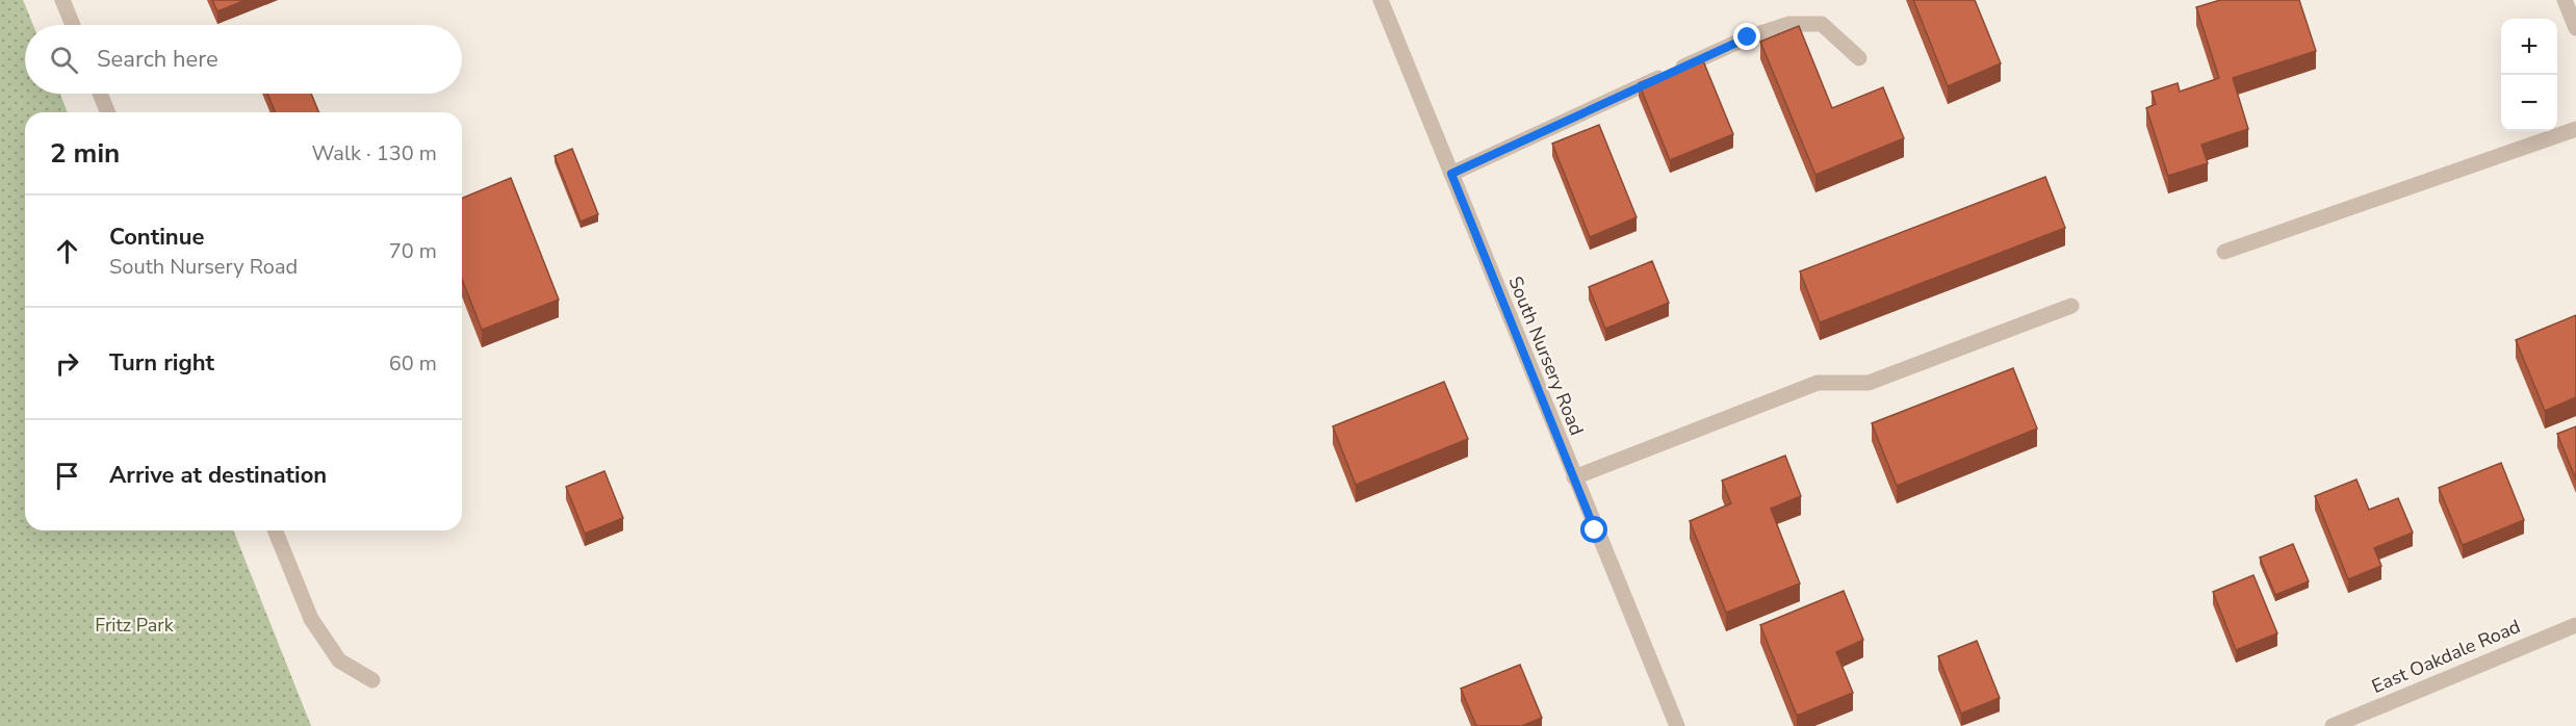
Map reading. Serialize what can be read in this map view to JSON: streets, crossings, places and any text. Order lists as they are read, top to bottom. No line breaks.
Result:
{"streets":{"street":["South Nursery Road","East Oakdale Road"]},"parks":["Fritz Park"],"page":{"map_buttons":["+","−"],"search":"Search here","heading":["2 min","Walk · 130 m"],"list":[["Continue","South Nursery Road","70 m"],["Turn right","60 m"],"Arrive at destination"]}}
